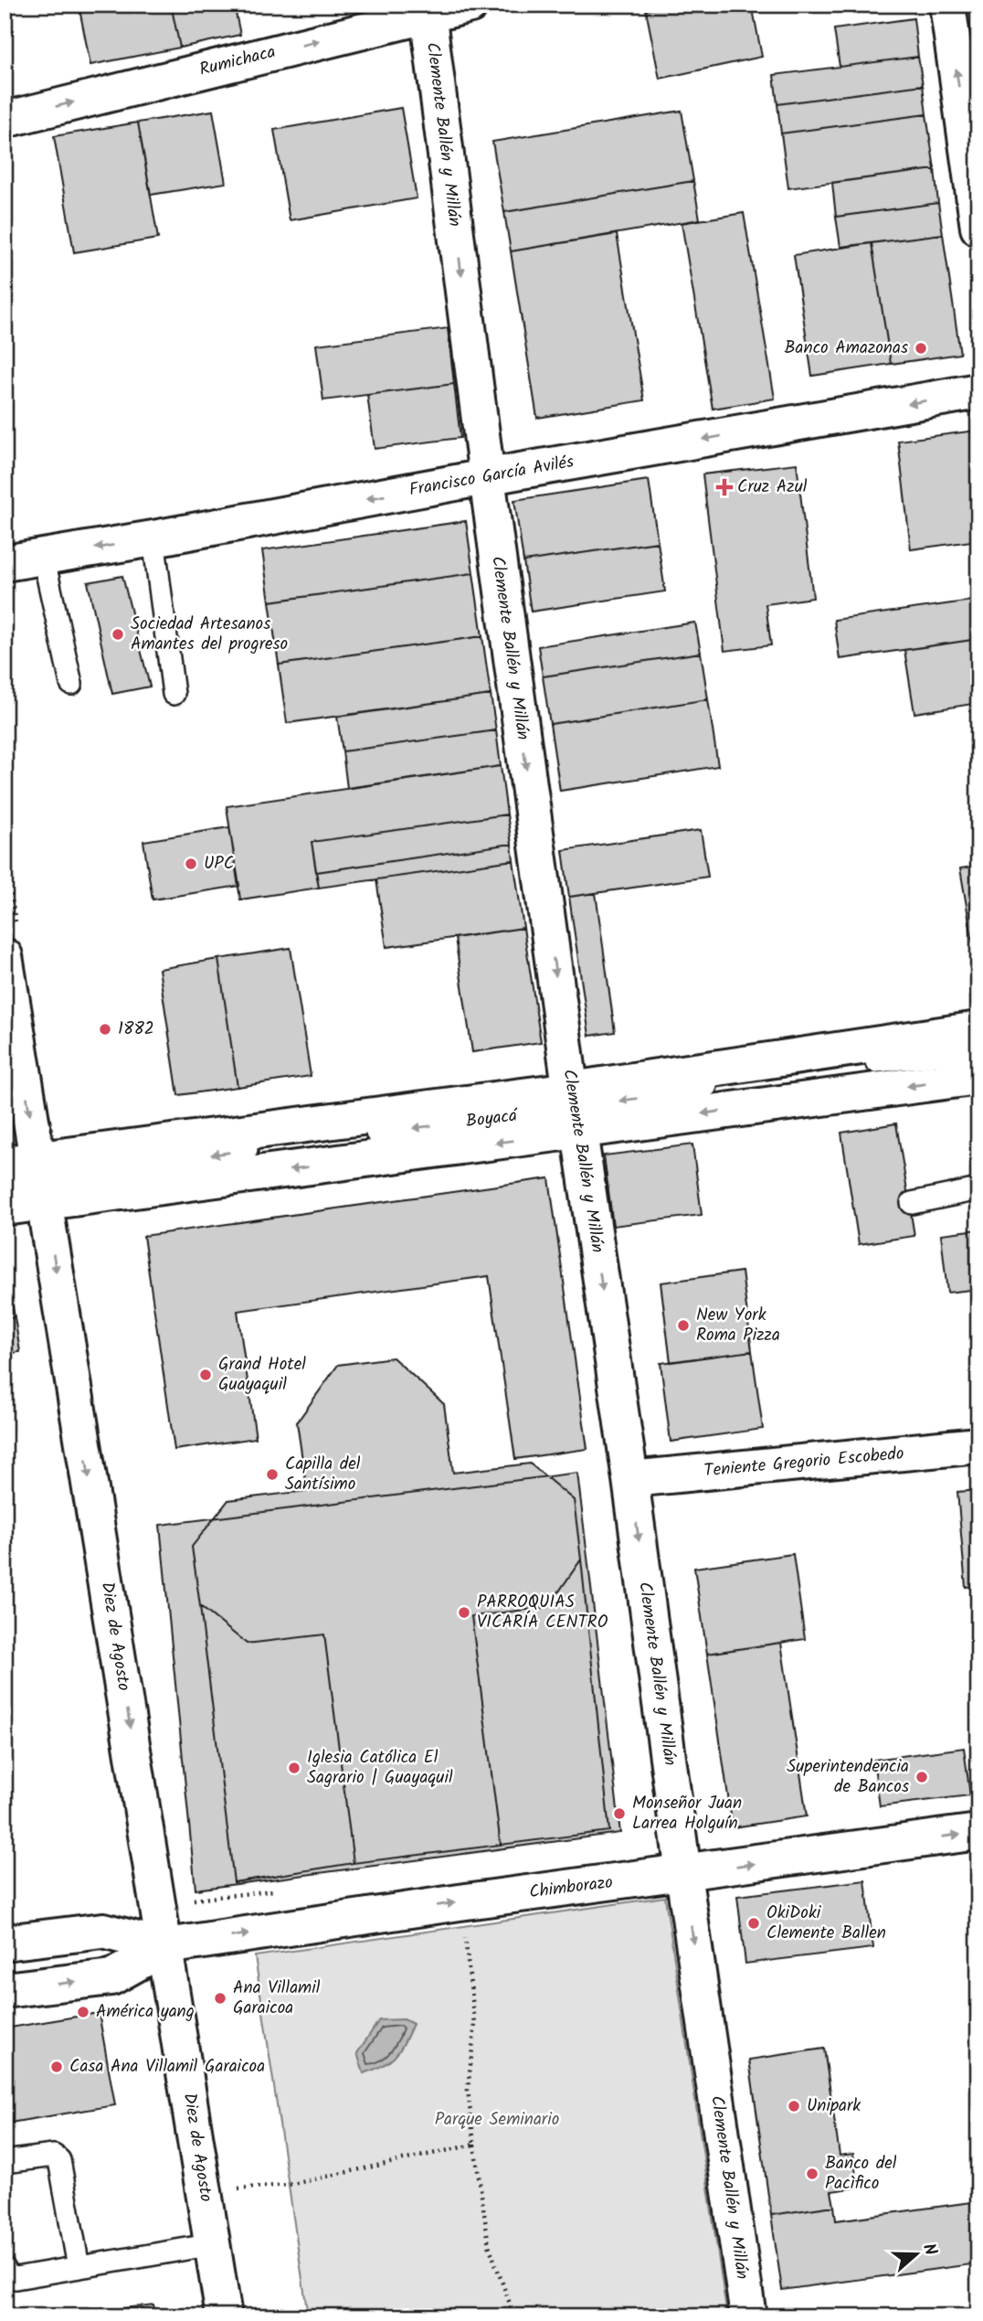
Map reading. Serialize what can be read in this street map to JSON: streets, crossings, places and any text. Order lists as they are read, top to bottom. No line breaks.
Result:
{"streets":{"street":["Rumichaca","Clemente Ballén y Millán","Francisco García Avilés","Boyacá","Teniente Gregorio Escobedo","Diez de Agosto","Chimborazo"]},"crossings":[["Rumichaca","Clemente Ballén y Millán"],["Clemente Ballén y Millán","Francisco García Avilés"],["Clemente Ballén y Millán","Boyacá"],["Clemente Ballén y Millán","Teniente Gregorio Escobedo"],["Clemente Ballén y Millán","Chimborazo"],["Boyacá","Diez de Agosto"],["Diez de Agosto","Chimborazo"]],"one_way":["Rumichaca","Clemente Ballén y Millán","Francisco García Avilés","Diez de Agosto","Chimborazo"],"parks":["Parque Seminario"],"places":{"other":["Banco Amazonas","Sociedad Artesanos Amantes del progreso","UPC","1882","New York Roma Pizza","Grand Hotel Guayaquil","Capilla del Santísimo","PARROQUIAS VICARÍA CENTRO","Iglesia Católica El Sagrario | Guayaquil","Superintendencia de Bancos","Monseñor Juan Larrea Holguín","OkiDoki Clemente Ballen","Ana Villamil Garaicoa","América yang","Casa Ana Villamil Garaicoa","Unipark","Banco del Pacìfico"],"health":["Cruz Azul"]},"north":"right"}
